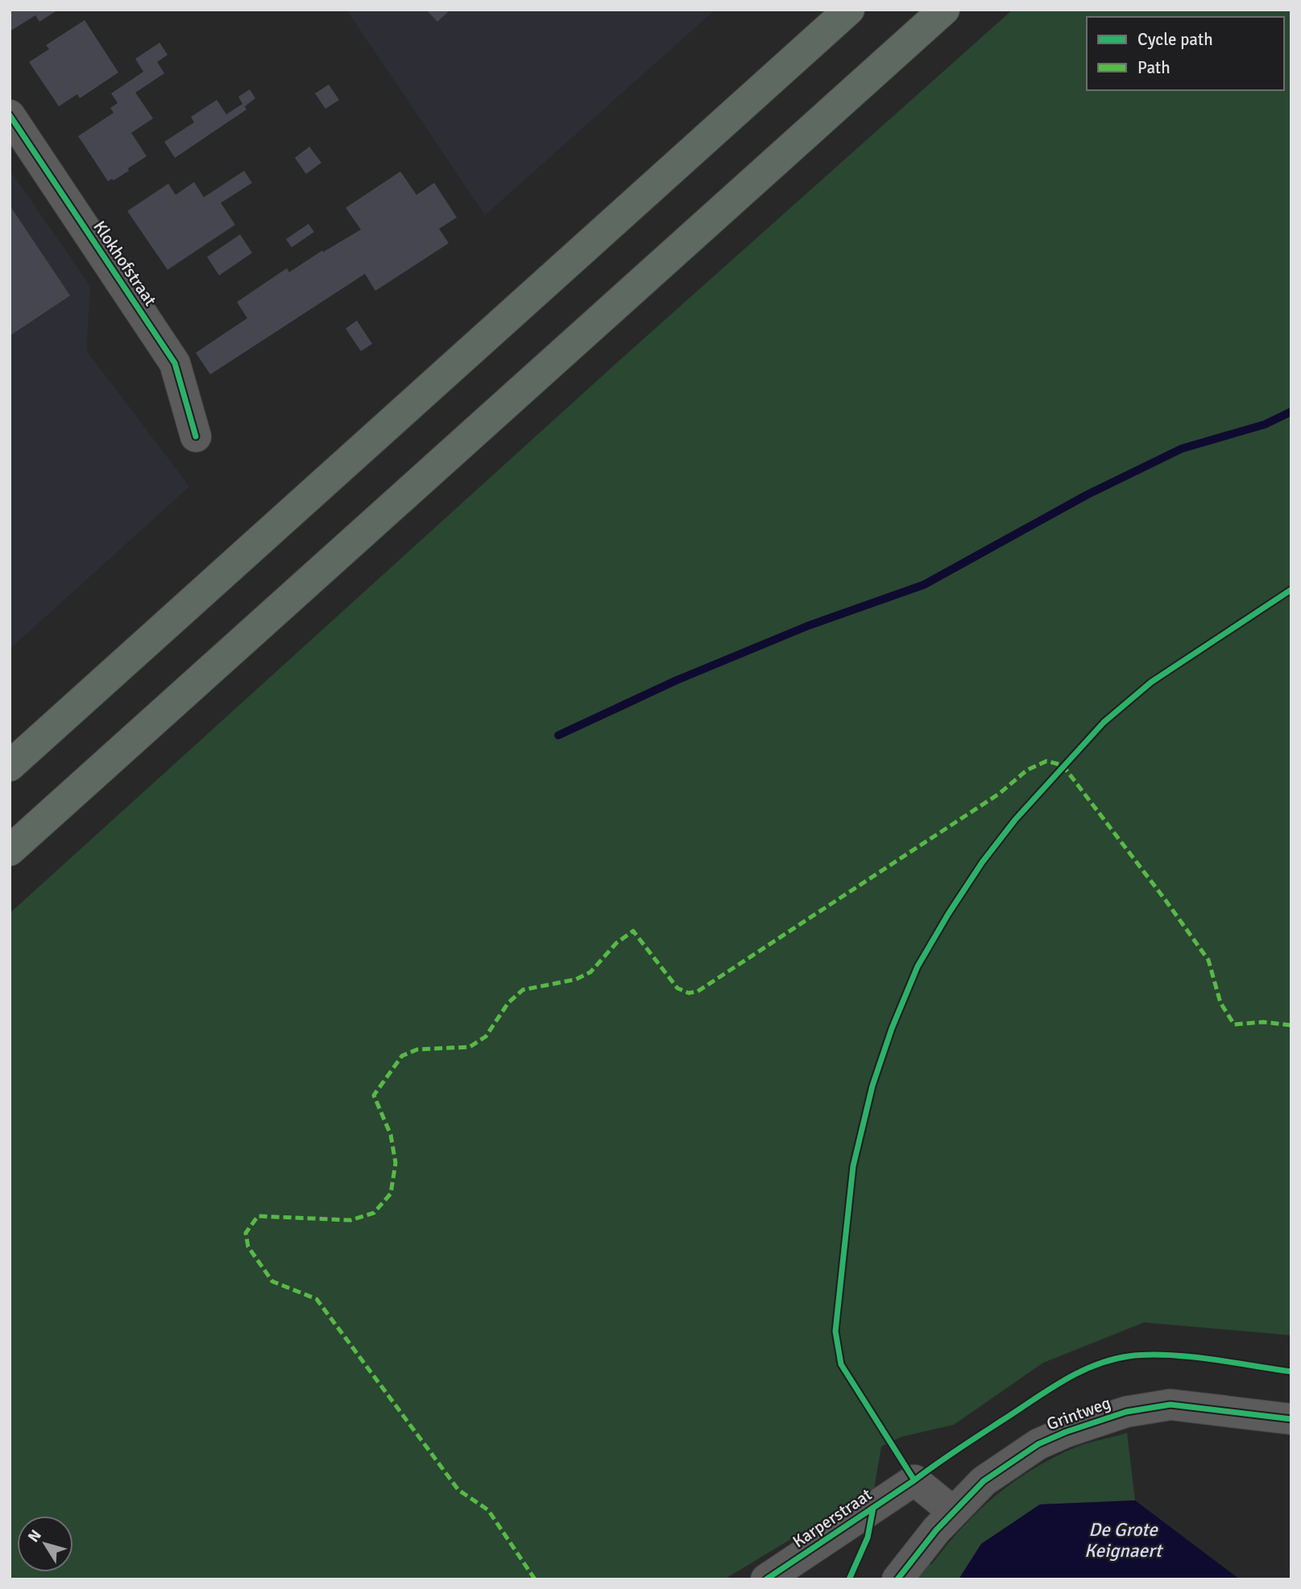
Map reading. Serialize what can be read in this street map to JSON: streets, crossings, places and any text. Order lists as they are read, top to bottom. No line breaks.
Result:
{"streets":{"street":["Klokhofstraat","Grintweg","Karperstraat"]},"crossings":[["Grintweg","Karperstraat"]],"water":["De Grote Keignaert"],"legend":["Cycle path","Path"],"north":"top left"}
